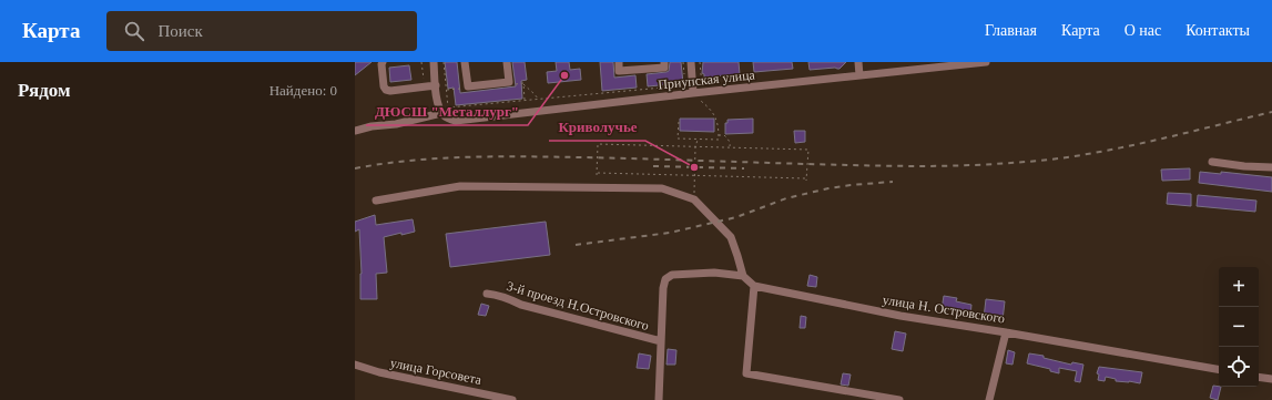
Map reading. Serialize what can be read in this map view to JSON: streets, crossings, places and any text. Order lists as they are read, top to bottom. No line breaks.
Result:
{"streets":{"street":["Приупская улица","3-й проезд Н.Островского","улица Н. Островского","улица Горсовета"]},"places":["ДЮСШ \"Металлург\"","Криволучье"],"page":{"header":"Карта","search":"Поиск","nav":["Главная","Карта","О нас","Контакты"],"heading":["Рядом","Найдено: 0"],"map_buttons":["+","−"]}}
